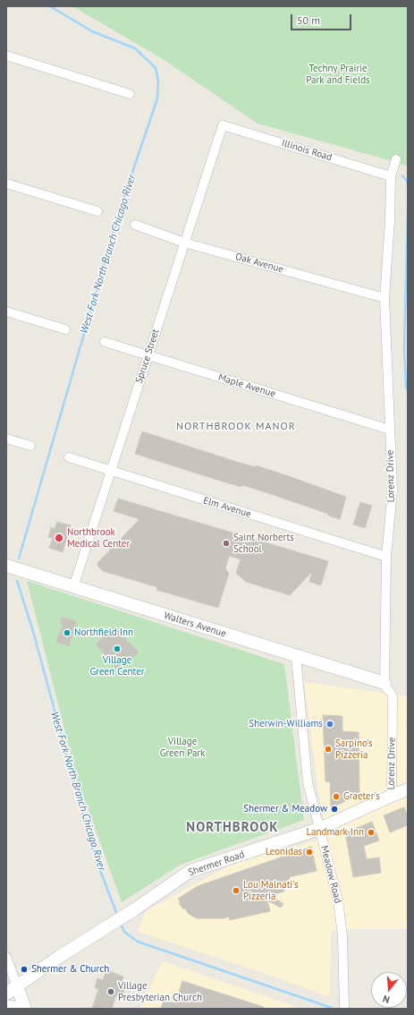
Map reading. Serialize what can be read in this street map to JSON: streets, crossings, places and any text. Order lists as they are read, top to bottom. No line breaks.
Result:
{"streets":{"main road":["Walters Avenue","Shermer Road"],"street":["Illinois Road","Oak Avenue","Spruce Street","Maple Avenue","Lorenz Drive","Elm Avenue","Meadow Road"]},"crossings":[["Illinois Road","Spruce Street"],["Illinois Road","Lorenz Drive"],["Oak Avenue","Spruce Street"],["Oak Avenue","Lorenz Drive"],["Spruce Street","Maple Avenue"],["Spruce Street","Elm Avenue"],["Spruce Street","Walters Avenue"],["Maple Avenue","Lorenz Drive"],["Lorenz Drive","Elm Avenue"],["Lorenz Drive","Walters Avenue"],["Lorenz Drive","Shermer Road"],["Walters Avenue","Meadow Road"],["Shermer Road","Meadow Road"]],"districts":["NORTHBROOK MANOR","NORTHBROOK"],"water":["West Fork North Branch Chicago River"],"parks":["Techny Prairie Park and Fields","Village Green Park"],"places":["Northbrook Medical Center","Saint Norberts School","Northfield Inn","Village Green Center","Sherwin-Williams","Sarpino's Pizzeria","Graeter's","Shermer & Meadow","Landmark Inn","Leonidas","Lou Malnati's Pizzeria","Shermer & Church","Village Presbyterian Church"],"scale_bar":"50 m","north":"bottom"}
